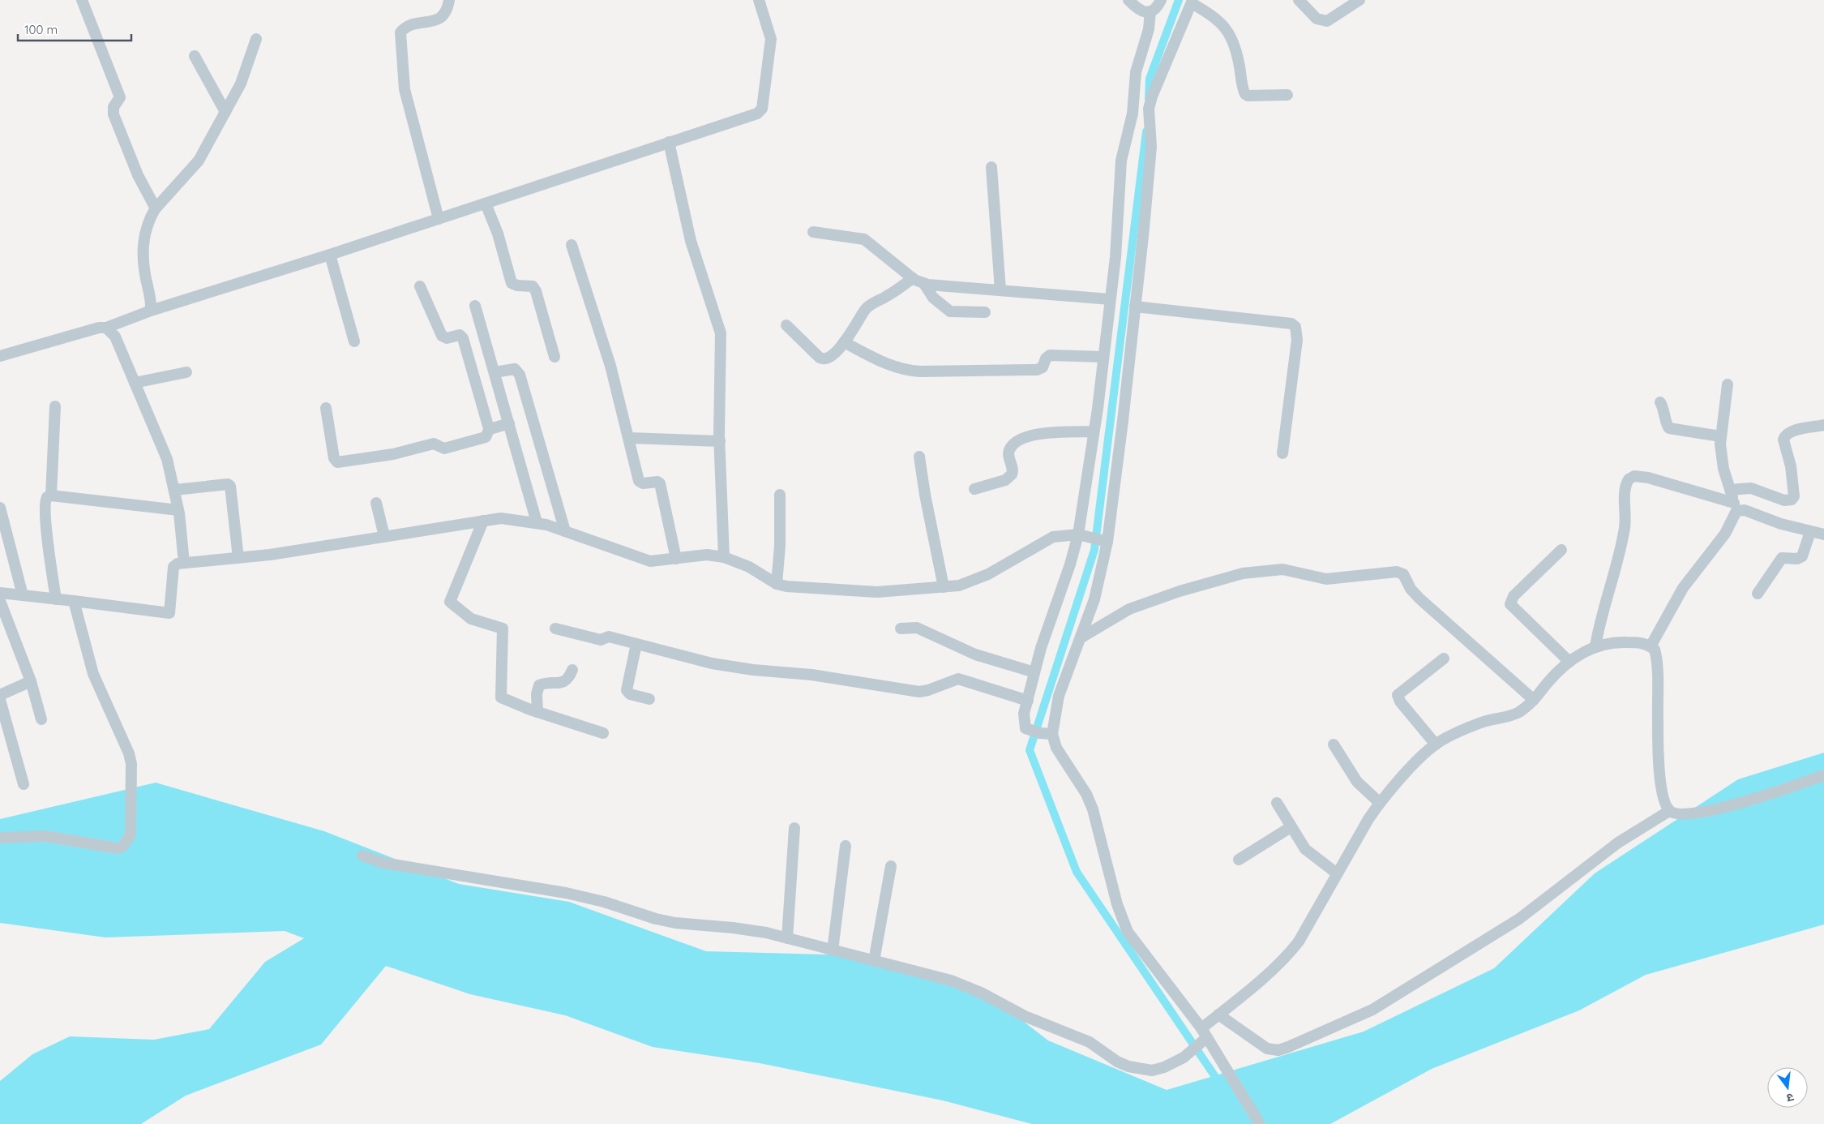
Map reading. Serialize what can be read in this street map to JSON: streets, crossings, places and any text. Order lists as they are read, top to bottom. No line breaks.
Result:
{"scale_bar":"100 m","north":"bottom"}
